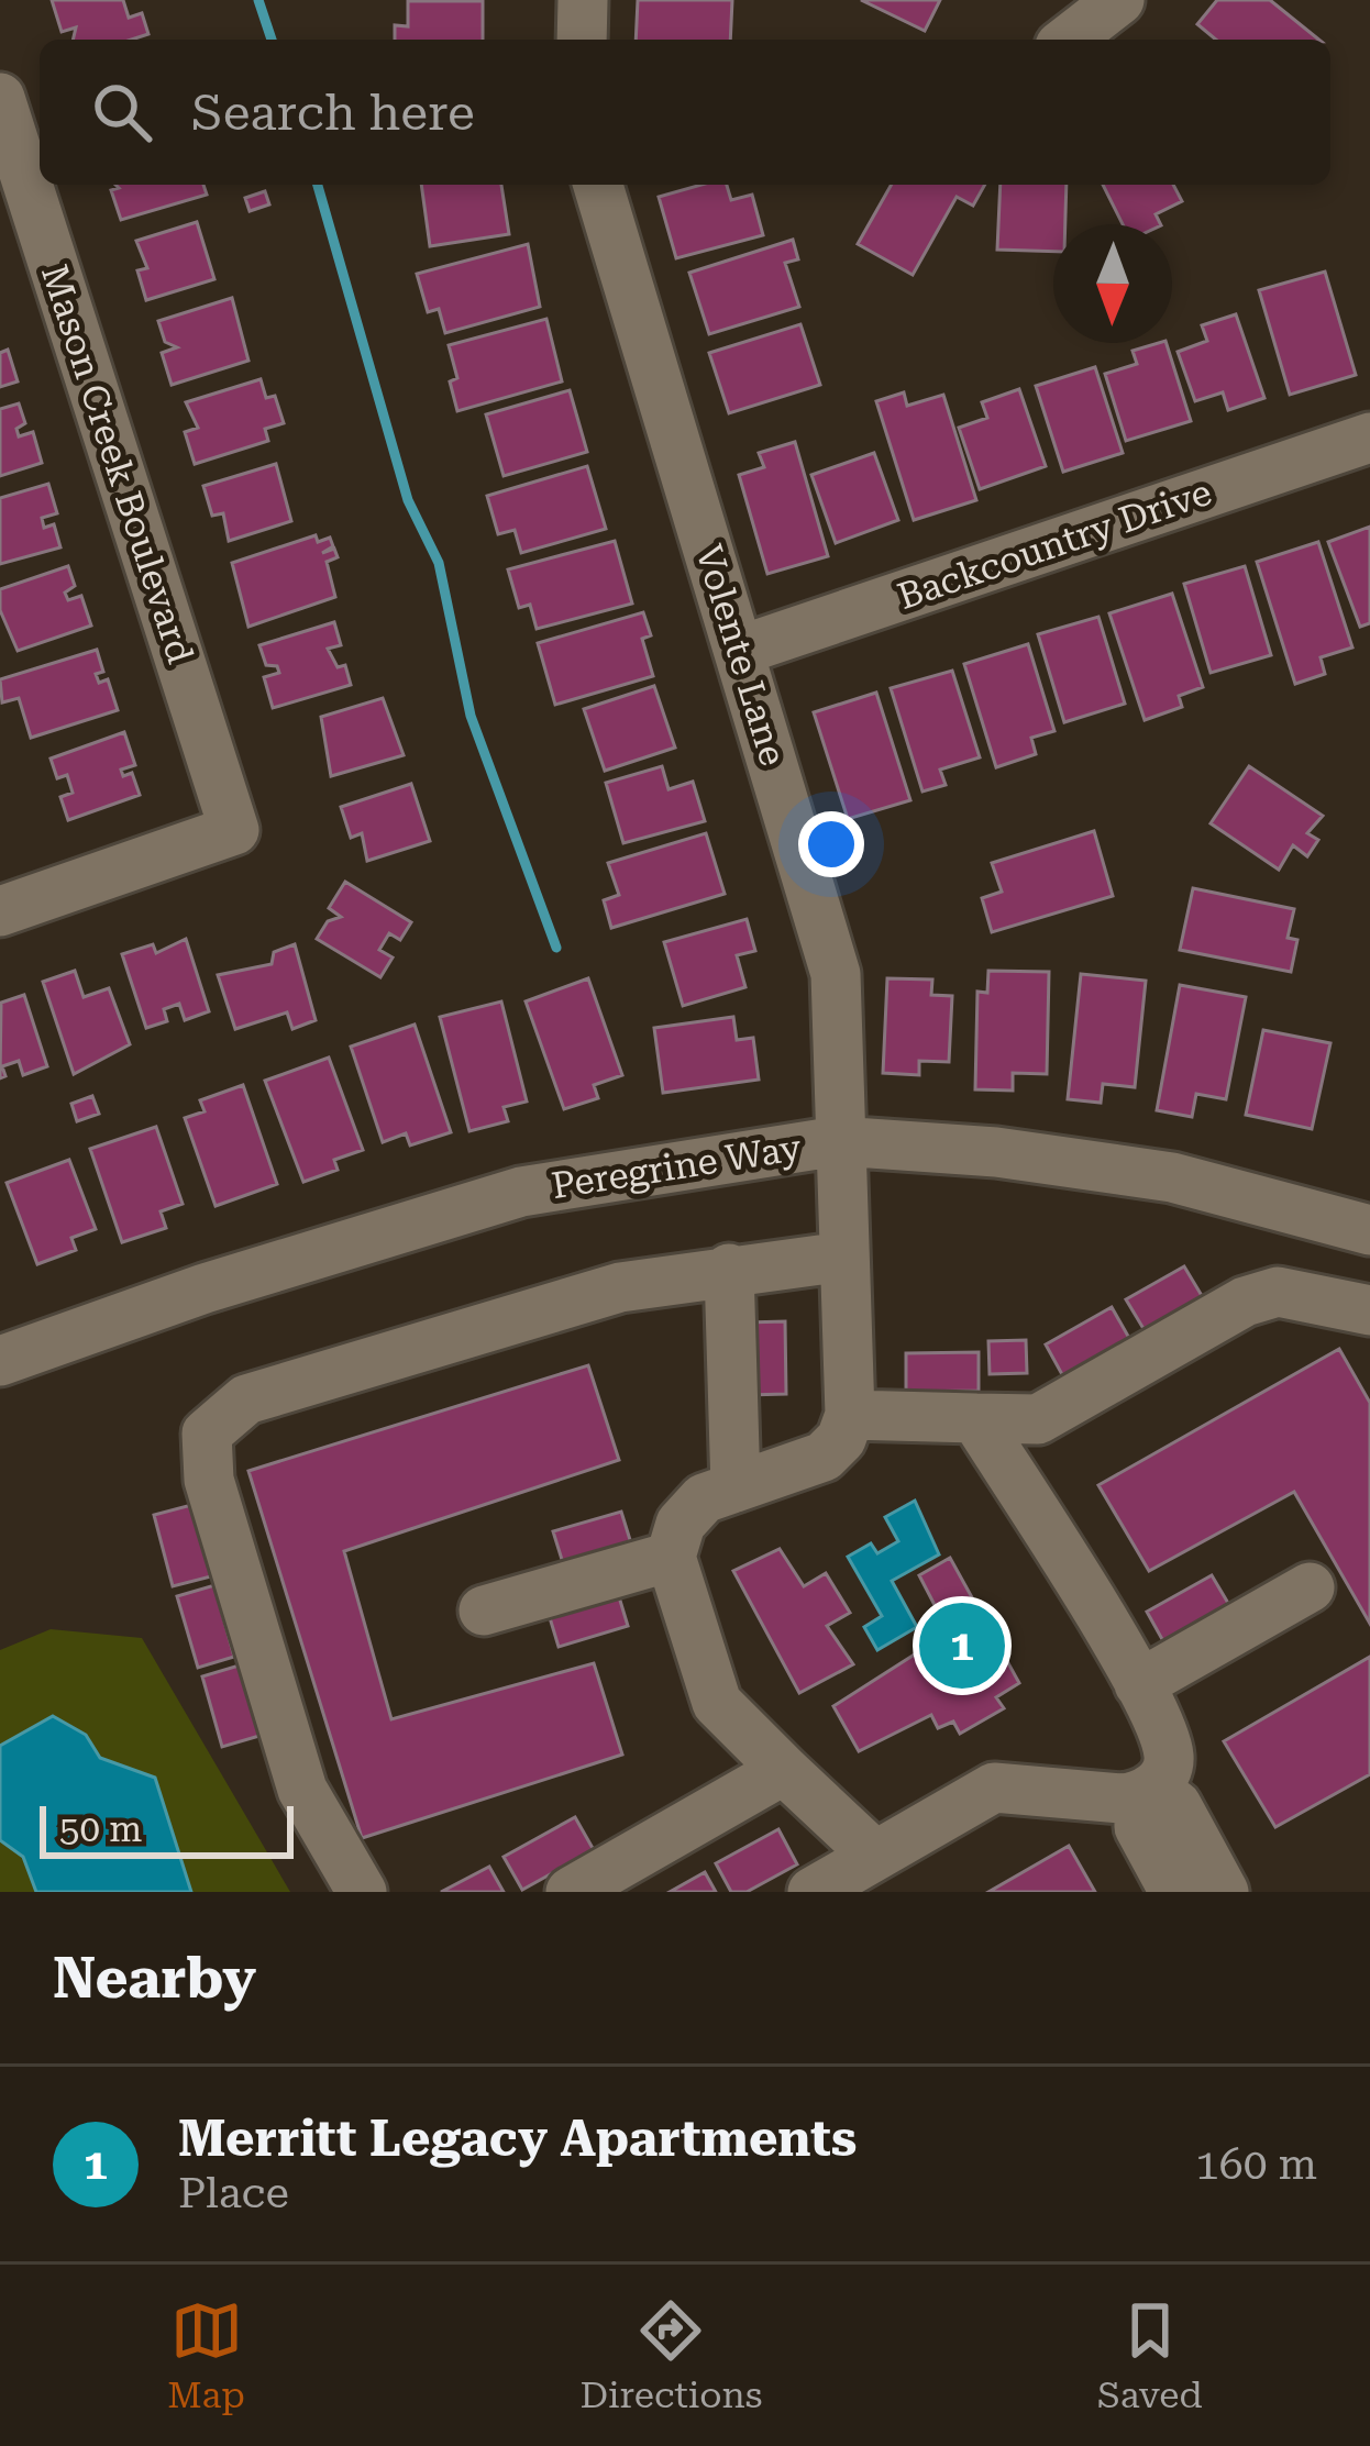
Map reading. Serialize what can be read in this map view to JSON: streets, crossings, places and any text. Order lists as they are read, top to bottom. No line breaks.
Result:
{"streets":{"street":["Mason Creek Boulevard","Backcountry Drive","Volente Lane","Peregrine Way"]},"crossings":[["Backcountry Drive","Volente Lane"],["Volente Lane","Peregrine Way"]],"scale_bar":"50 m","north":"bottom","page":{"search":"Search here","pins":"1","scale":"50 m","heading":"Nearby","list":[{"mark":"1","name":"Merritt Legacy Apartments","note":"Place","value":"160 m"}],"nav":["Map","Directions","Saved"]}}
